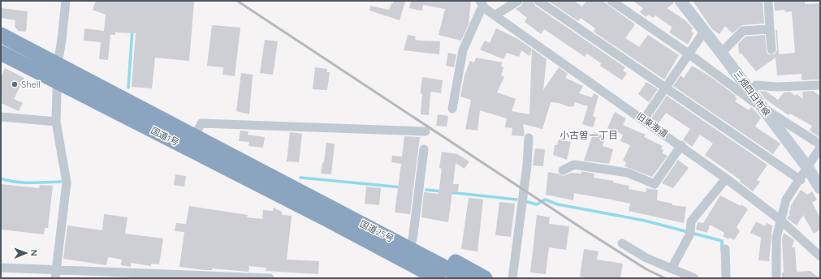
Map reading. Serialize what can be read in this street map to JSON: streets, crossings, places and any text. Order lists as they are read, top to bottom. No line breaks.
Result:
{"streets":{"highway":["国道1号","国道25号"],"main road":["三畑四日市線"],"street":["旧東海道"]},"crossings":[["国道1号","国道25号"]],"districts":["小古曽一丁目"],"places":["Shell"],"north":"right"}
